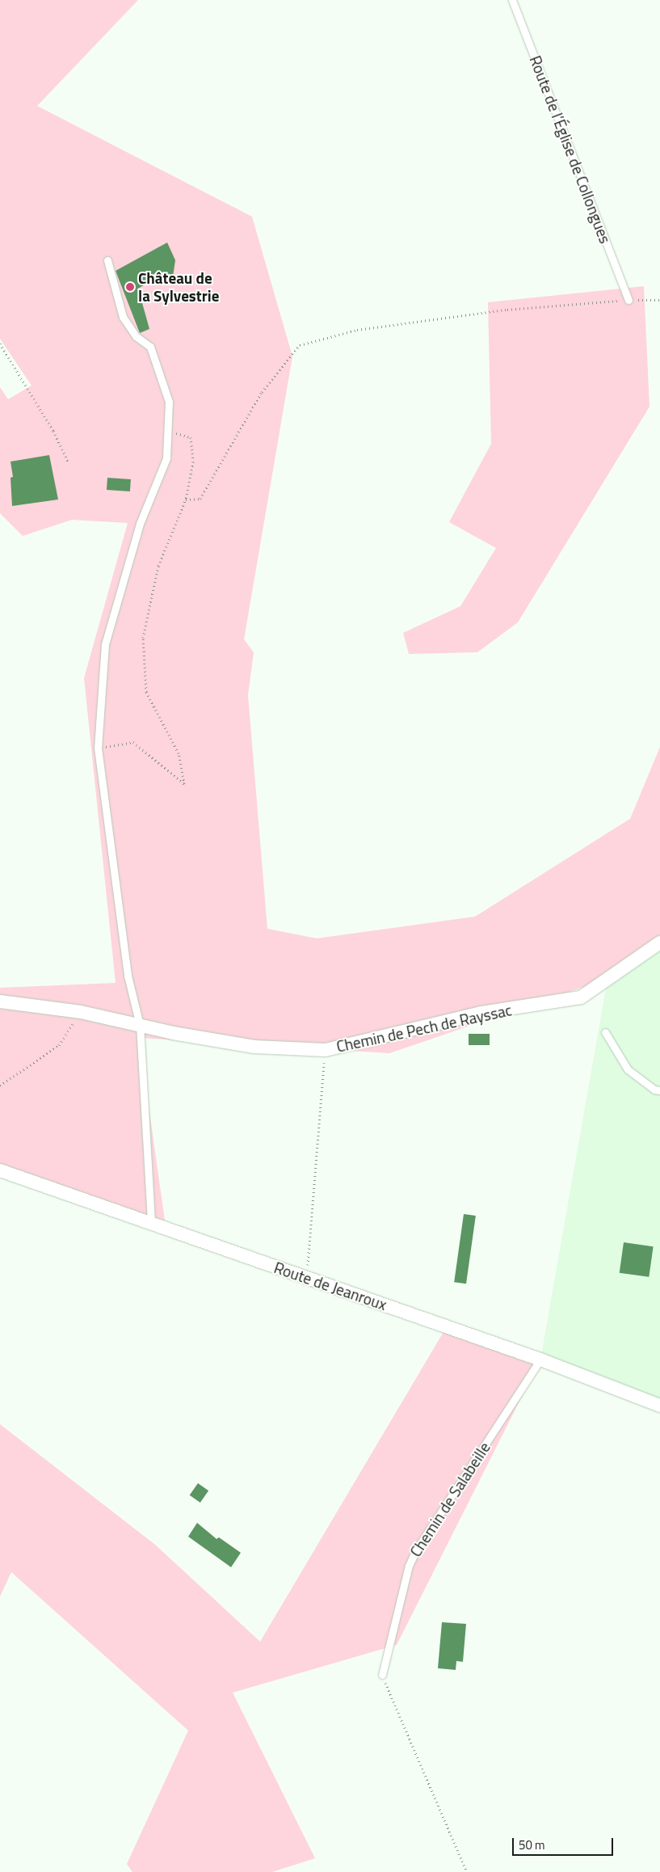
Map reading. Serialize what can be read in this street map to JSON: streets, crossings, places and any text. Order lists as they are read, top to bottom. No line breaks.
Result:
{"streets":{"street":["Chemin de Pech de Rayssac","Route de Jeanroux"],"lane":["Route de l’Église de Collongues","Chemin de Salabeille"]},"crossings":[["Chemin de Pech de Rayssac","Route de Jeanroux"],["Route de Jeanroux","Chemin de Salabeille"]],"places":["Château de la Sylvestrie"],"scale_bar":"50 m"}
